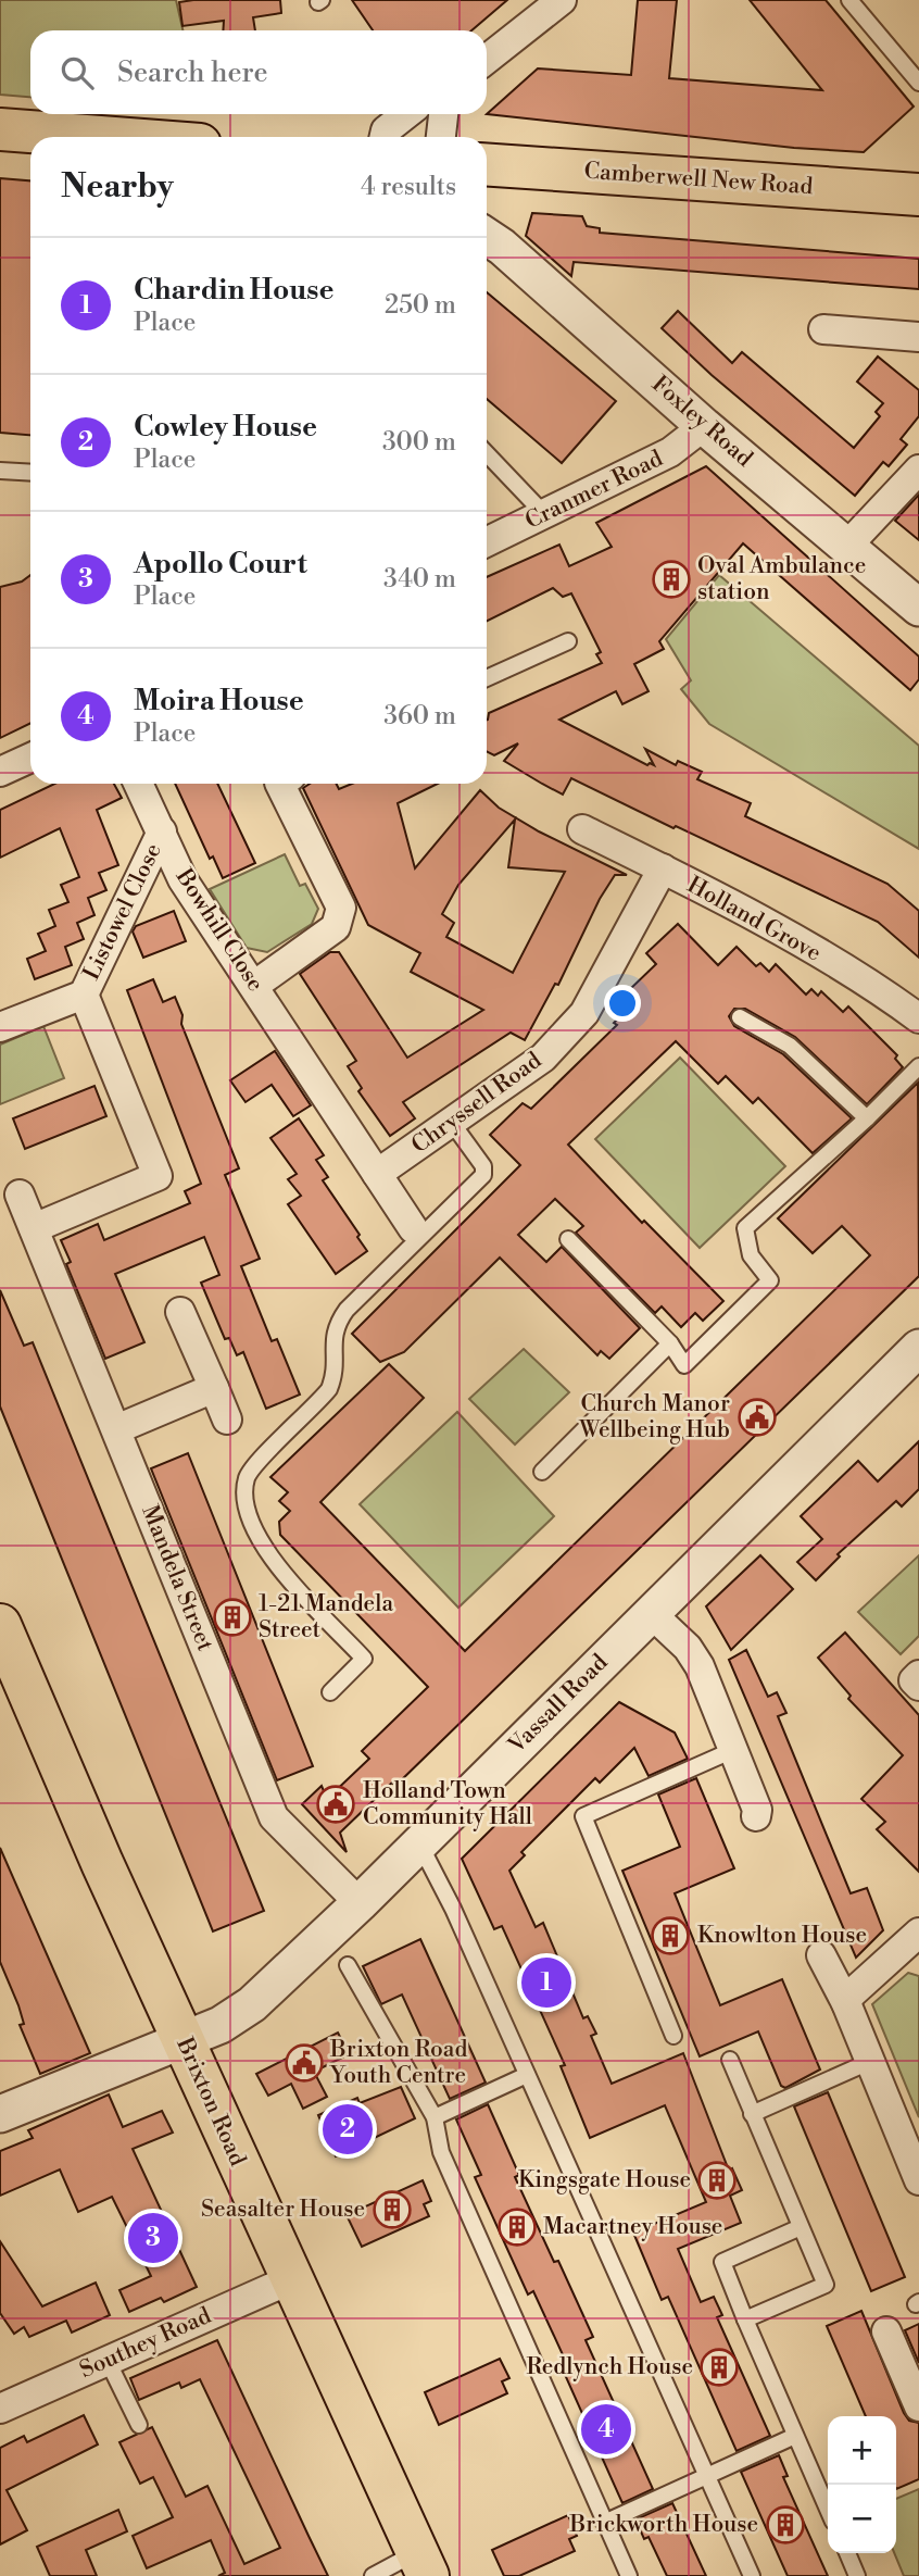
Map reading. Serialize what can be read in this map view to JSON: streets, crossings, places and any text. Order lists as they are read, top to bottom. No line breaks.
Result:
{"streets":{"highway":["Camberwell New Road","Brixton Road"],"street":["Foxley Road","Cranmer Road","Listowel Close","Holland Grove","Bowhill Close","Chryssell Road","Mandela Street","Vassall Road","Southey Road"]},"crossings":[["Foxley Road","Cranmer Road"],["Listowel Close","Bowhill Close"],["Holland Grove","Chryssell Road"],["Bowhill Close","Chryssell Road"],["Mandela Street","Vassall Road"],["Vassall Road","Brixton Road"],["Brixton Road","Southey Road"]],"places":{"building":["Oval Ambulance station","1-21 Mandela Street","Knowlton House","Kingsgate House","Seasalter House","Macartney House","Redlynch House","Brickworth House"],"public building":["Church Manor Wellbeing Hub","Holland Town Community Hall","Brixton Road Youth Centre"]},"page":{"search":"Search here","heading":["Nearby","4 results"],"list":[{"mark":"1","name":"Chardin House","note":"Place","value":"250 m"},{"mark":"2","name":"Cowley House","note":"Place","value":"300 m"},{"mark":"3","name":"Apollo Court","note":"Place","value":"340 m"},{"mark":"4","name":"Moira House","note":"Place","value":"360 m"}],"pins":["1","2","3","4"],"map_buttons":["+","−"]}}
